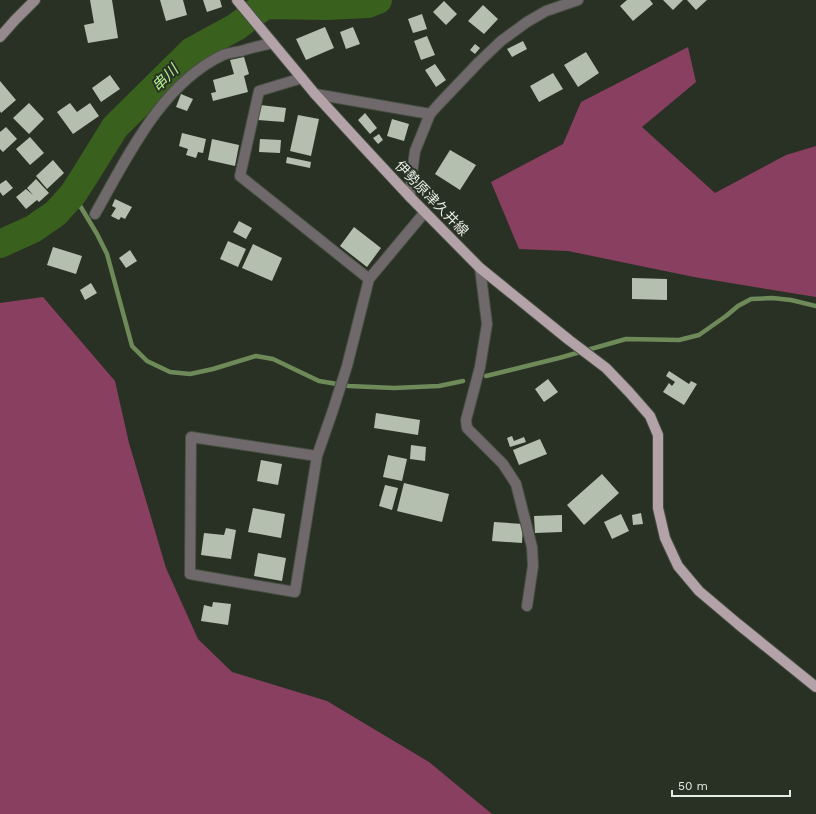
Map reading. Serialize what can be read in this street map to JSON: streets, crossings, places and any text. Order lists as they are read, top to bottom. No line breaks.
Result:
{"streets":{"main road":["伊勢原津久井線"]},"water":["串川"],"scale_bar":"50 m"}
